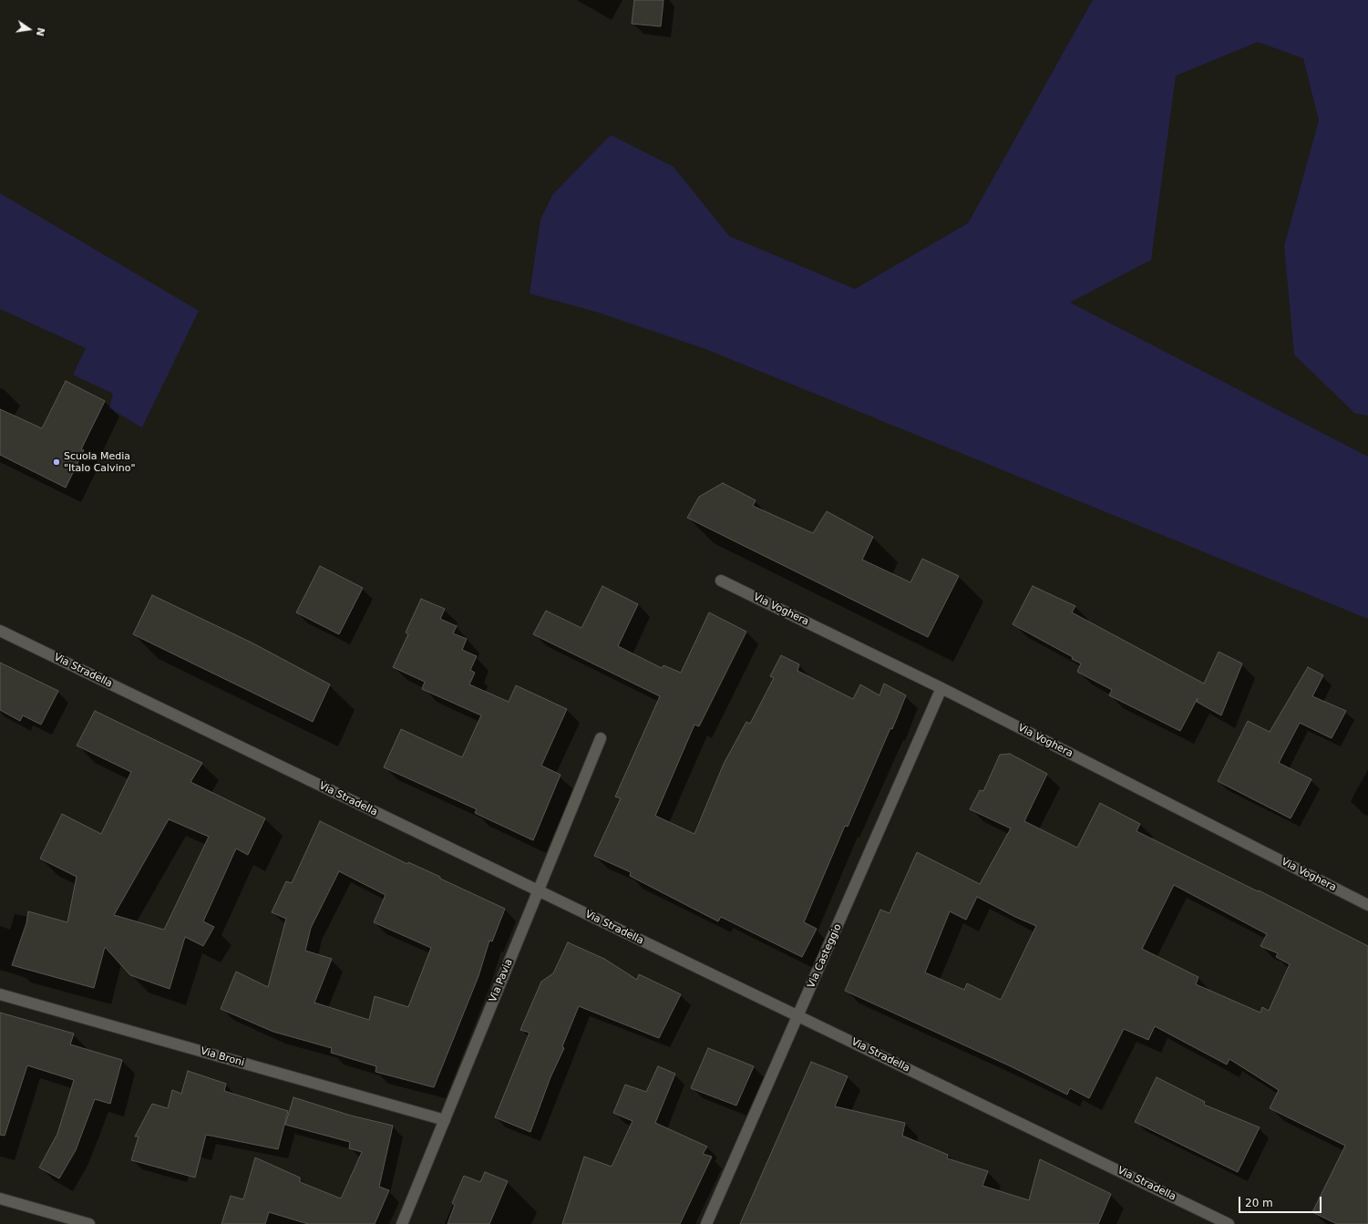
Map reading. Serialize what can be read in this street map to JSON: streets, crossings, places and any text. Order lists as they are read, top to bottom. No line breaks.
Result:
{"streets":{"street":["Via Voghera","Via Stradella","Via Casteggio","Via Pavia","Via Broni"]},"crossings":[["Via Voghera","Via Casteggio"],["Via Stradella","Via Casteggio"],["Via Stradella","Via Pavia"],["Via Pavia","Via Broni"]],"places":["Scuola Media \"Italo Calvino\""],"scale_bar":"20 m","north":"right"}
